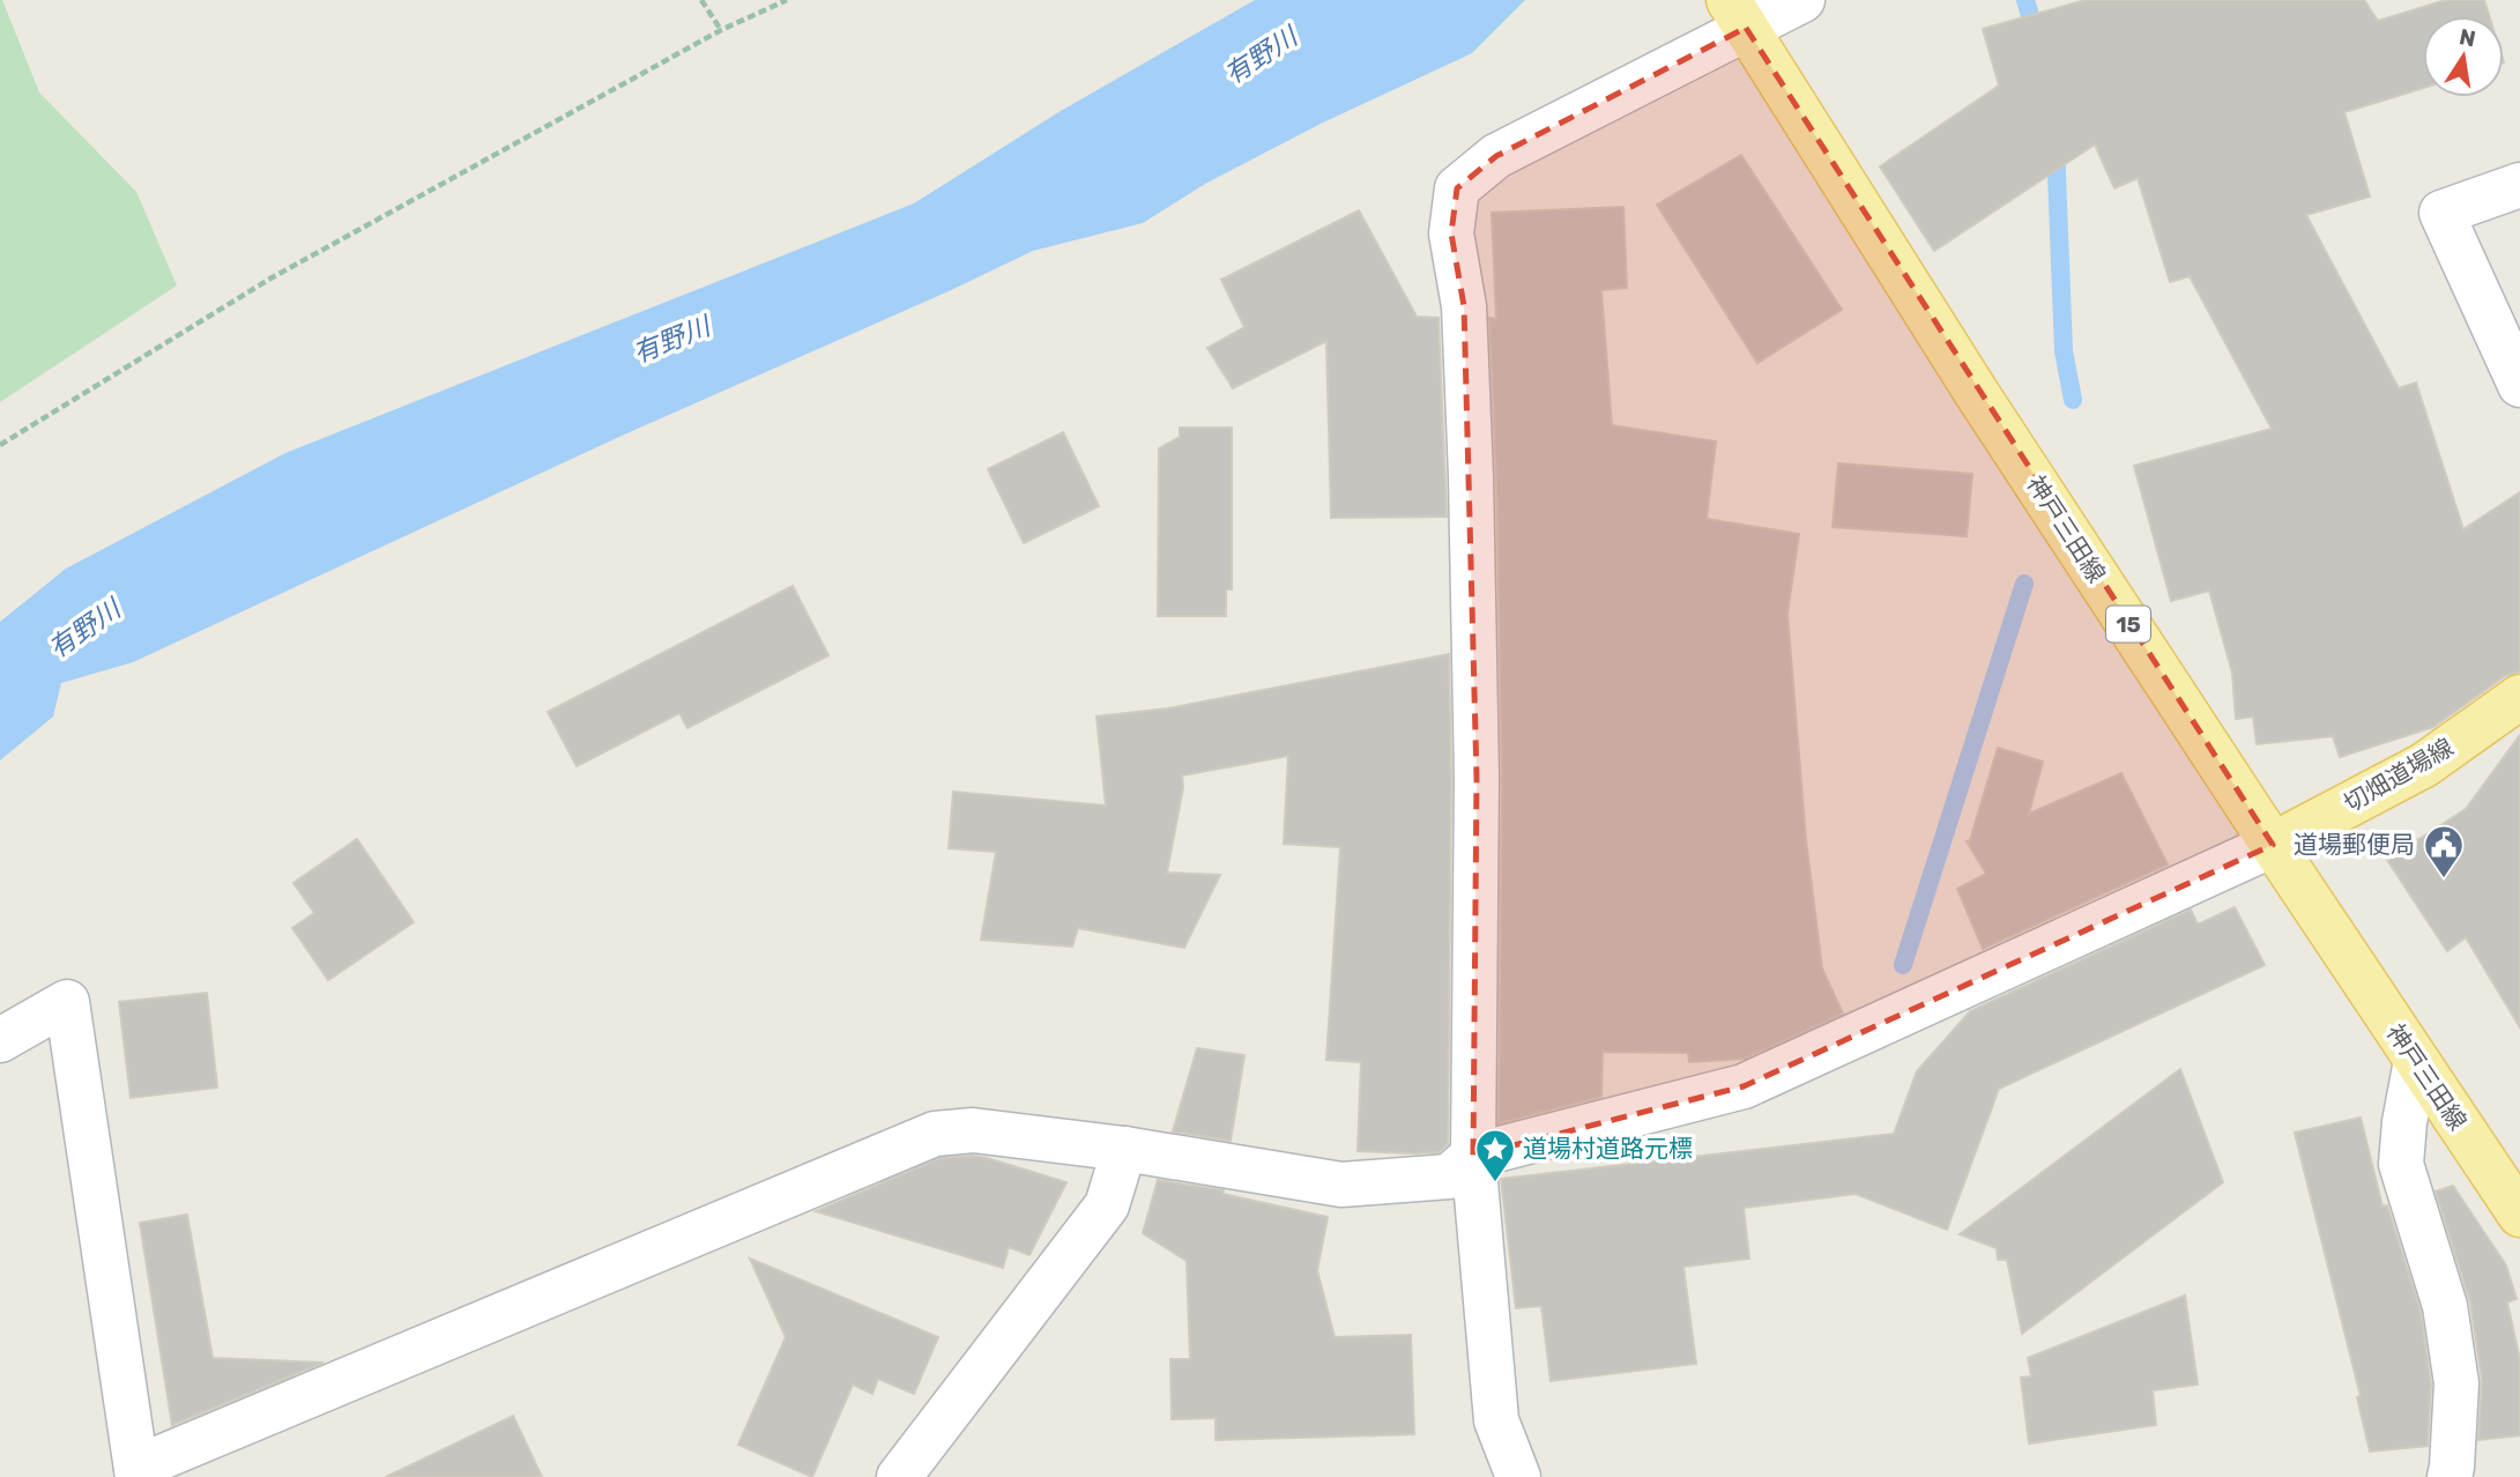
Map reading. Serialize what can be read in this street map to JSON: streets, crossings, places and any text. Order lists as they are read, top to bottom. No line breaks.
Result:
{"streets":{"main road":["神戸三田線","15","切畑道場線"]},"crossings":[["神戸三田線","切畑道場線"]],"water":["有野川"],"places":{"public building":["道場郵便局"],"place":["道場村道路元標"]},"north":"top"}
